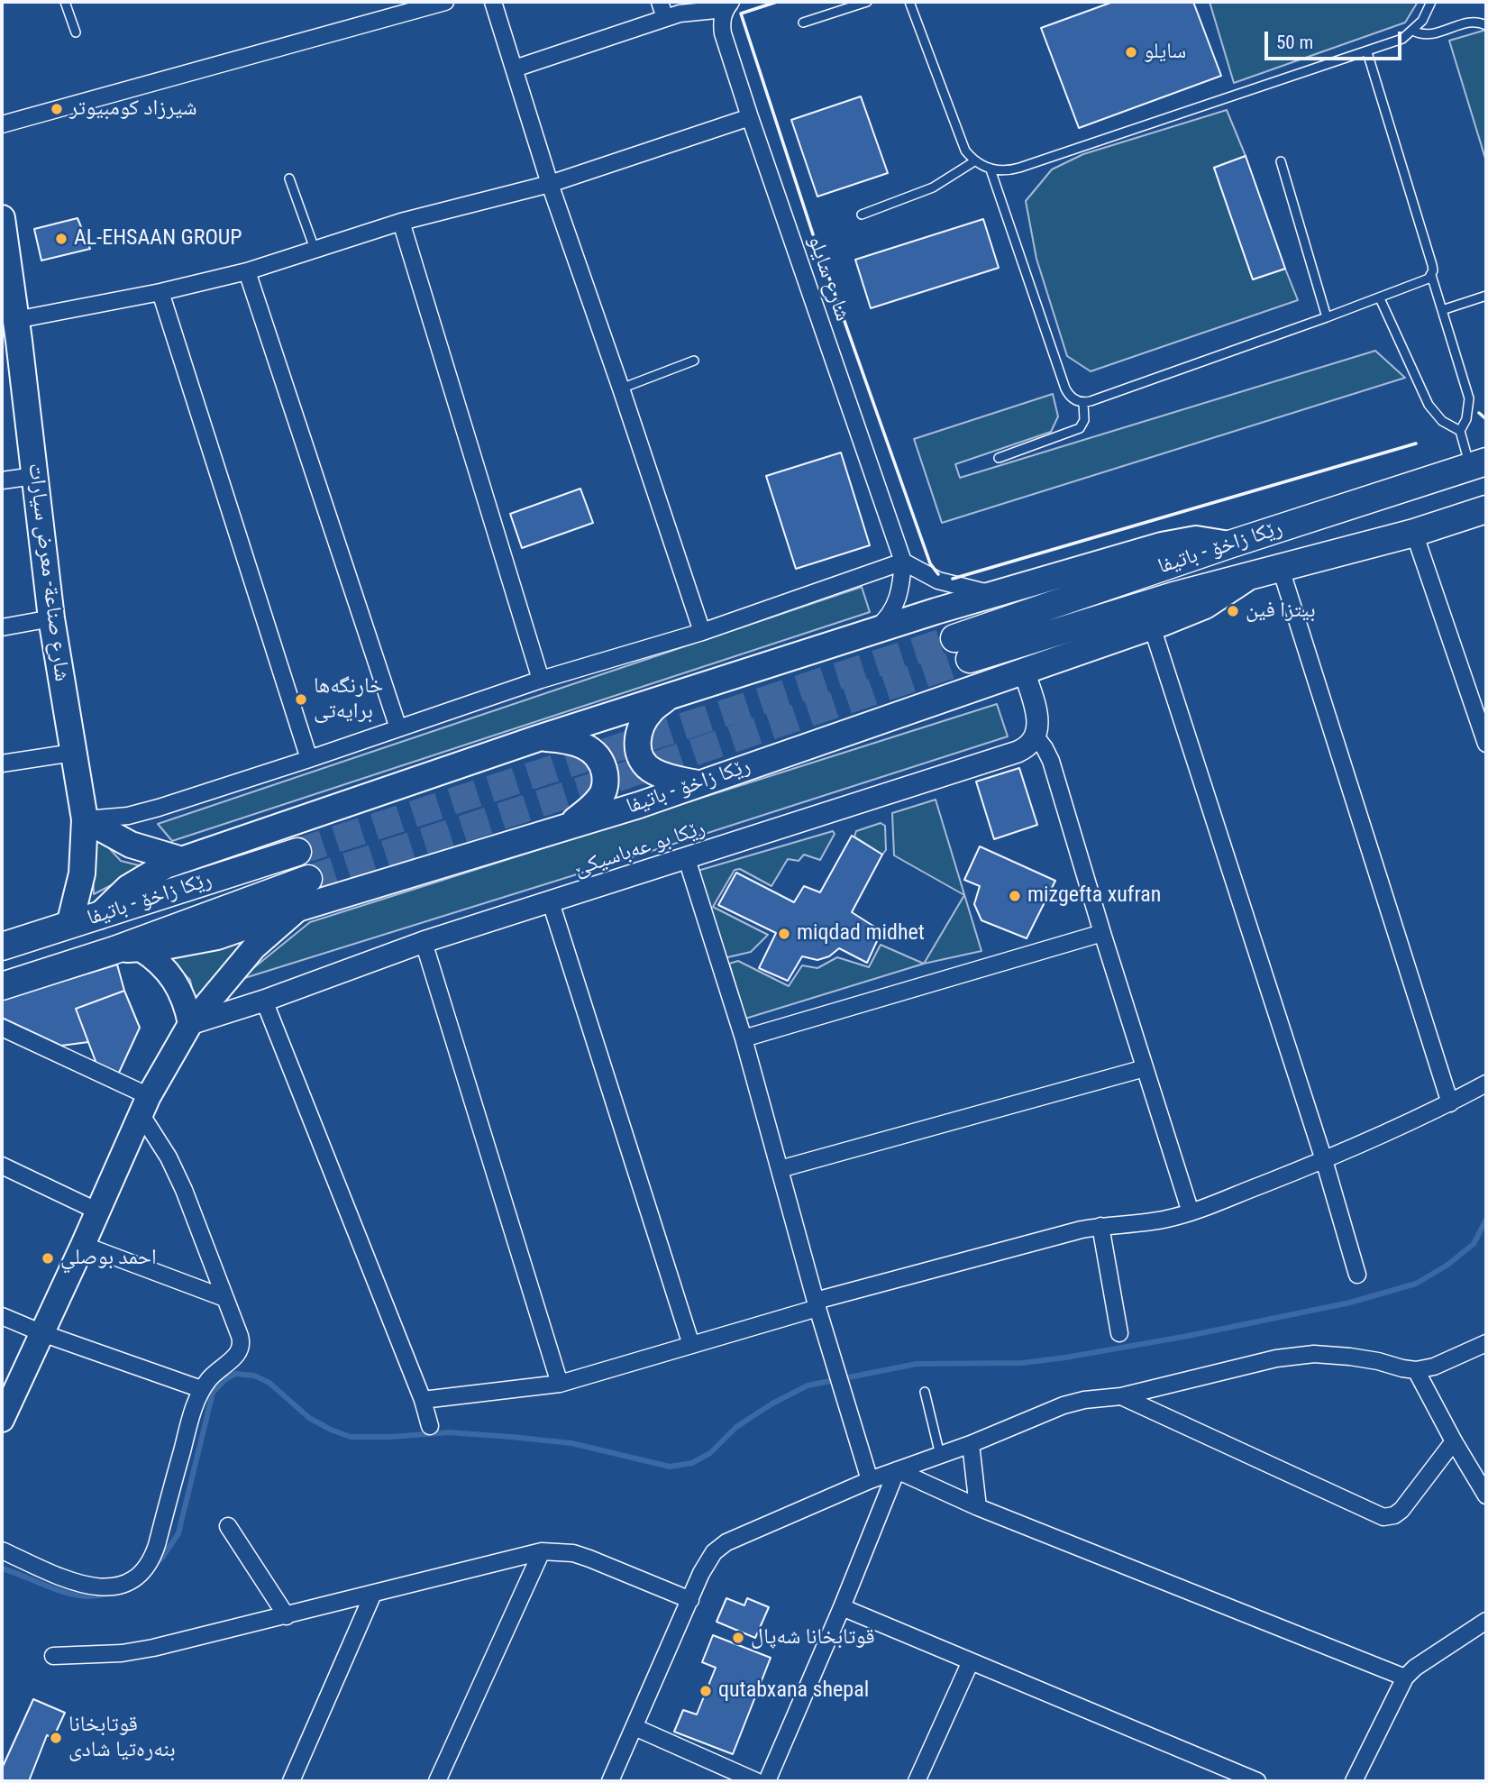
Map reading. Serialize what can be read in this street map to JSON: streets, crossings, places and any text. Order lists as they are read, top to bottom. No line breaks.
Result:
{"streets":{"highway":["رێکا زاخۆ - باتیفا"],"main road":["شارع صناعة- معرض سيارات"],"street":["شارع سايلو","رێكا بو عه‌باسيكێ"]},"crossings":[["رێکا زاخۆ - باتیفا","شارع صناعة- معرض سيارات"]],"places":["سايلو","شيرزاد كومبيوتر","AL-EHSAAN GROUP","بيتزا فين","خارنگه‌ها برايه‌تى","mizgefta xufran","miqdad midhet","احمد بوصلي","قوتابخانا شەپال","qutabxana shepal","قوتابخانا بنەرەتیا شادی"],"scale_bar":"50 m"}
